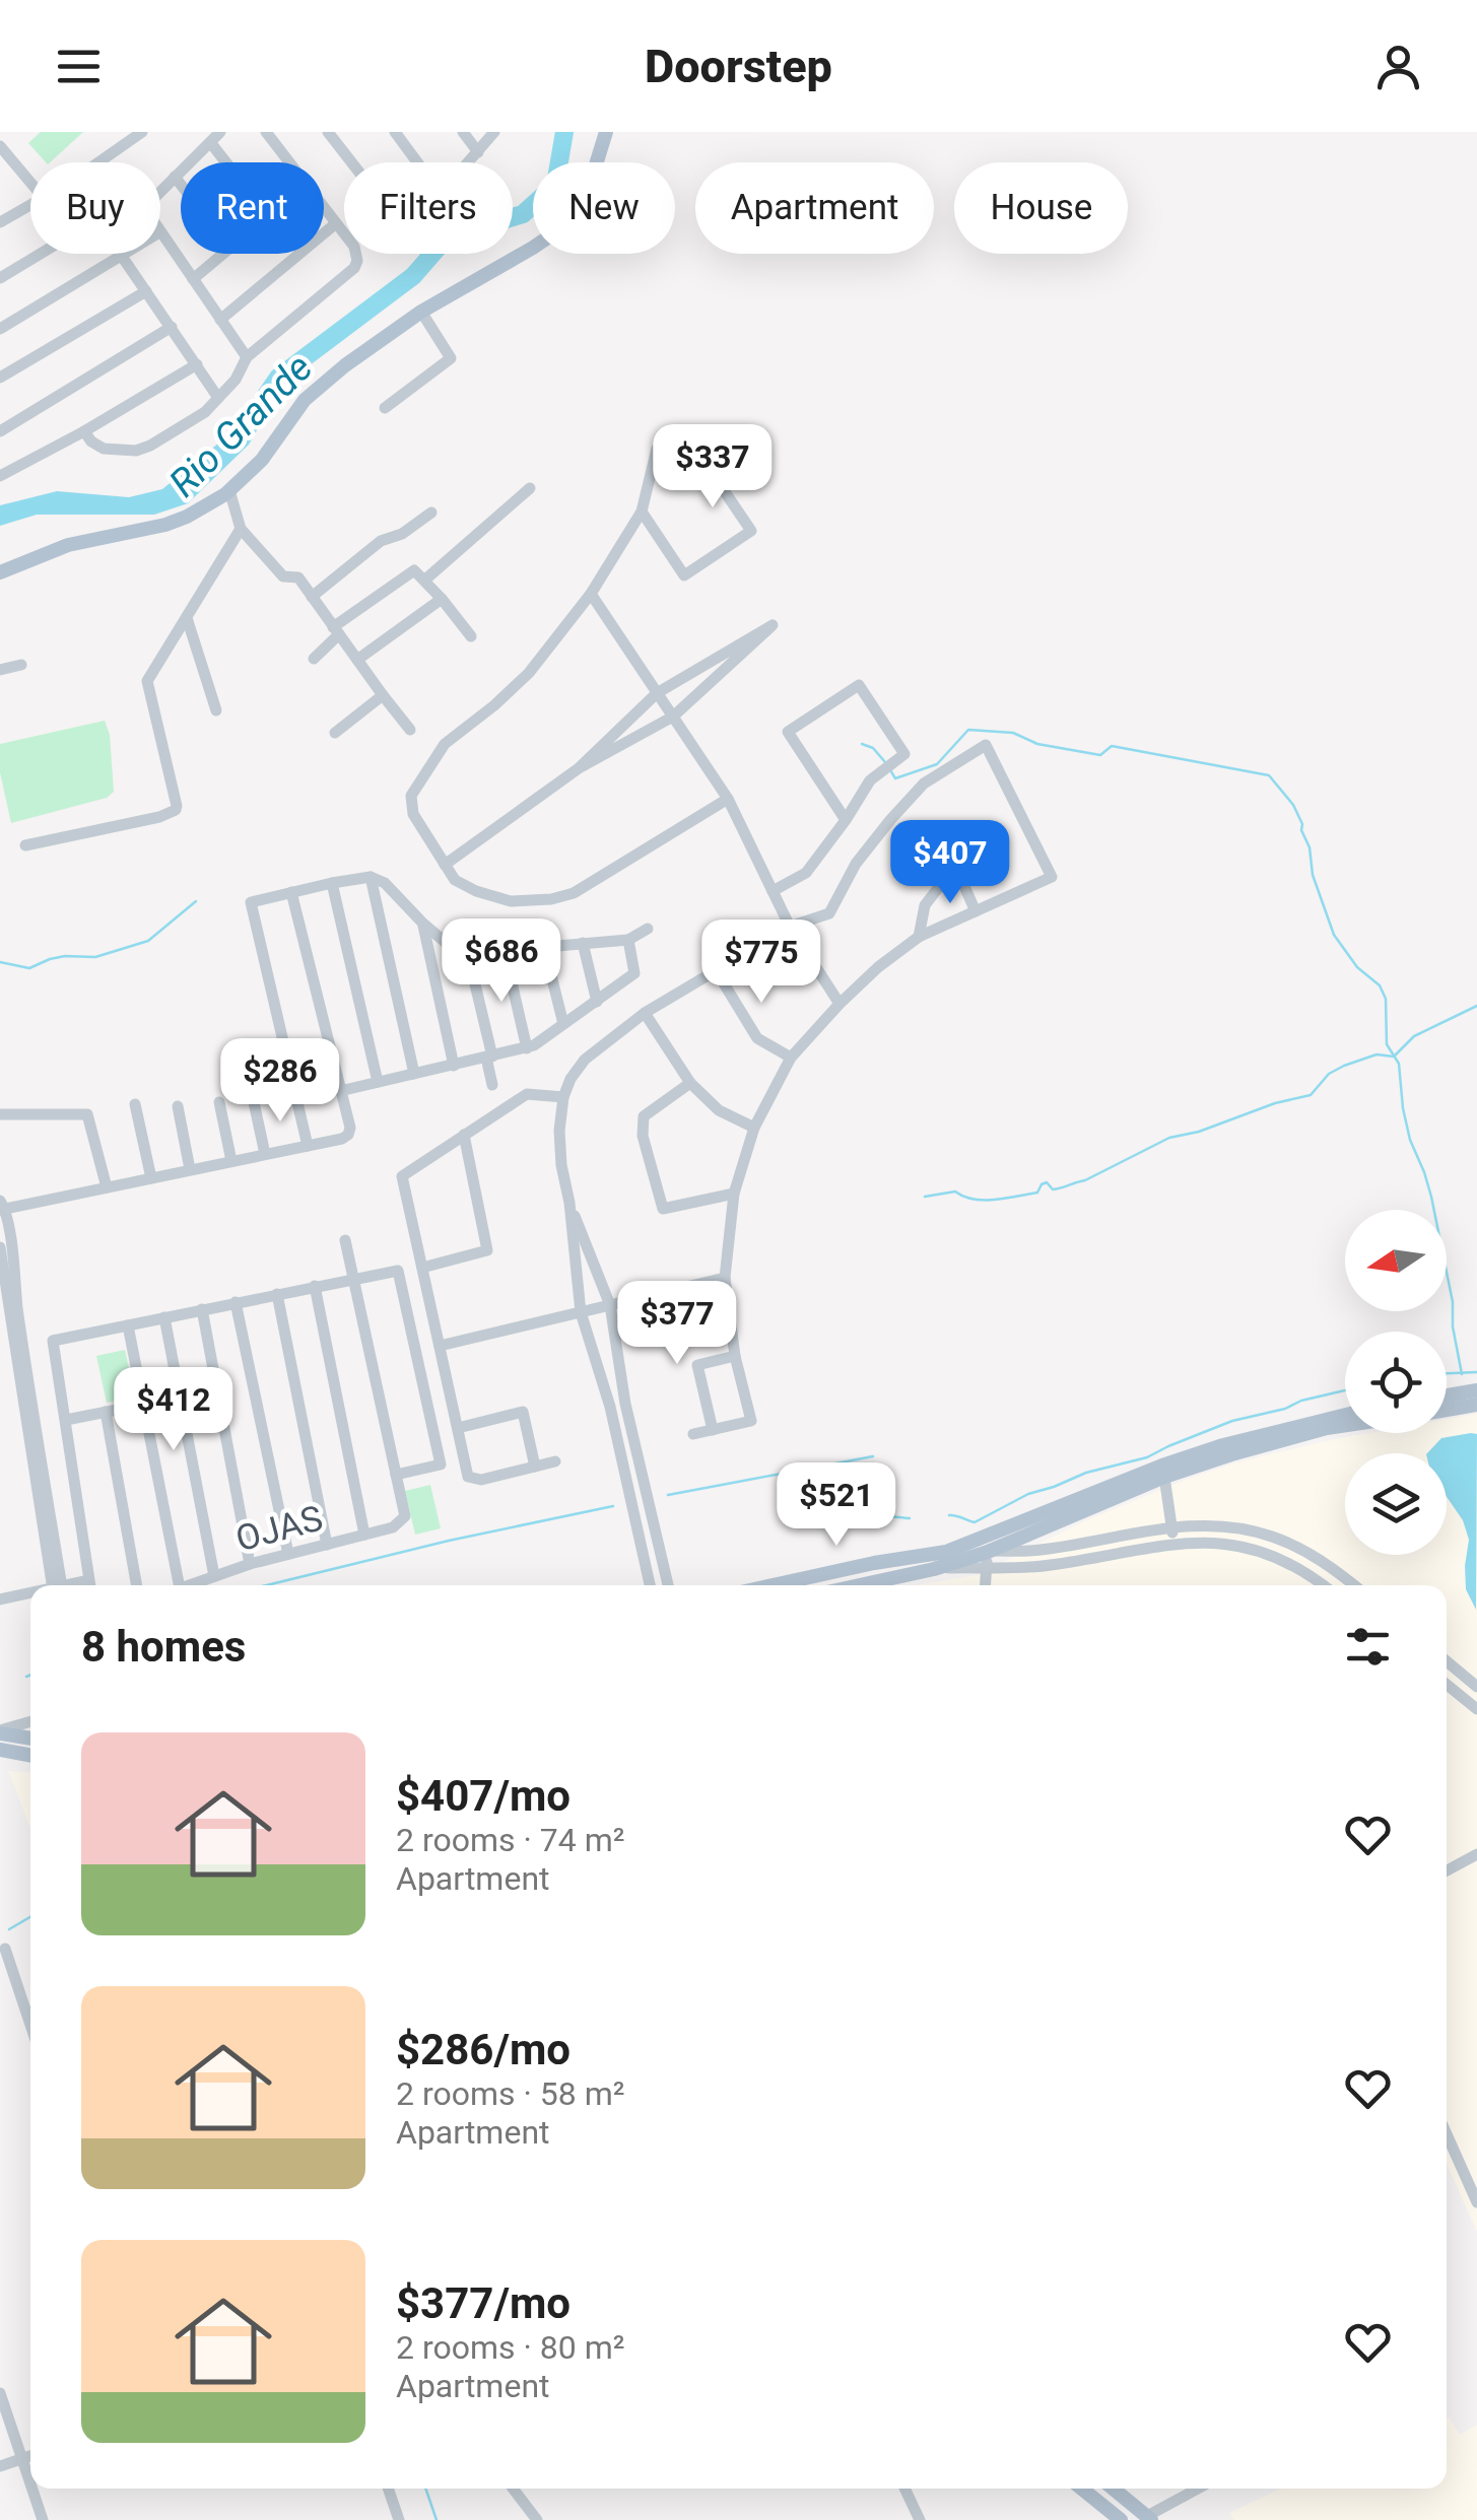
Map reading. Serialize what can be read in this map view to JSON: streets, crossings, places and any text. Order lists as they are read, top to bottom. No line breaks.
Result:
{"streets":{"street":["OJAS"]},"water":["Rio Grande"],"north":"left","page":{"header":"Doorstep","chip":["Buy","Rent","Filters","New","Apartment","House"],"price":["$337","$407","$686","$775","$286","$377","$412","$521"],"heading":"8 homes","list":[{"name":"$407/mo","note":"2 rooms · 74 m² · Apartment"},{"name":"$286/mo","note":"2 rooms · 58 m² · Apartment"},{"name":"$377/mo","note":"2 rooms · 80 m² · Apartment"}]}}
